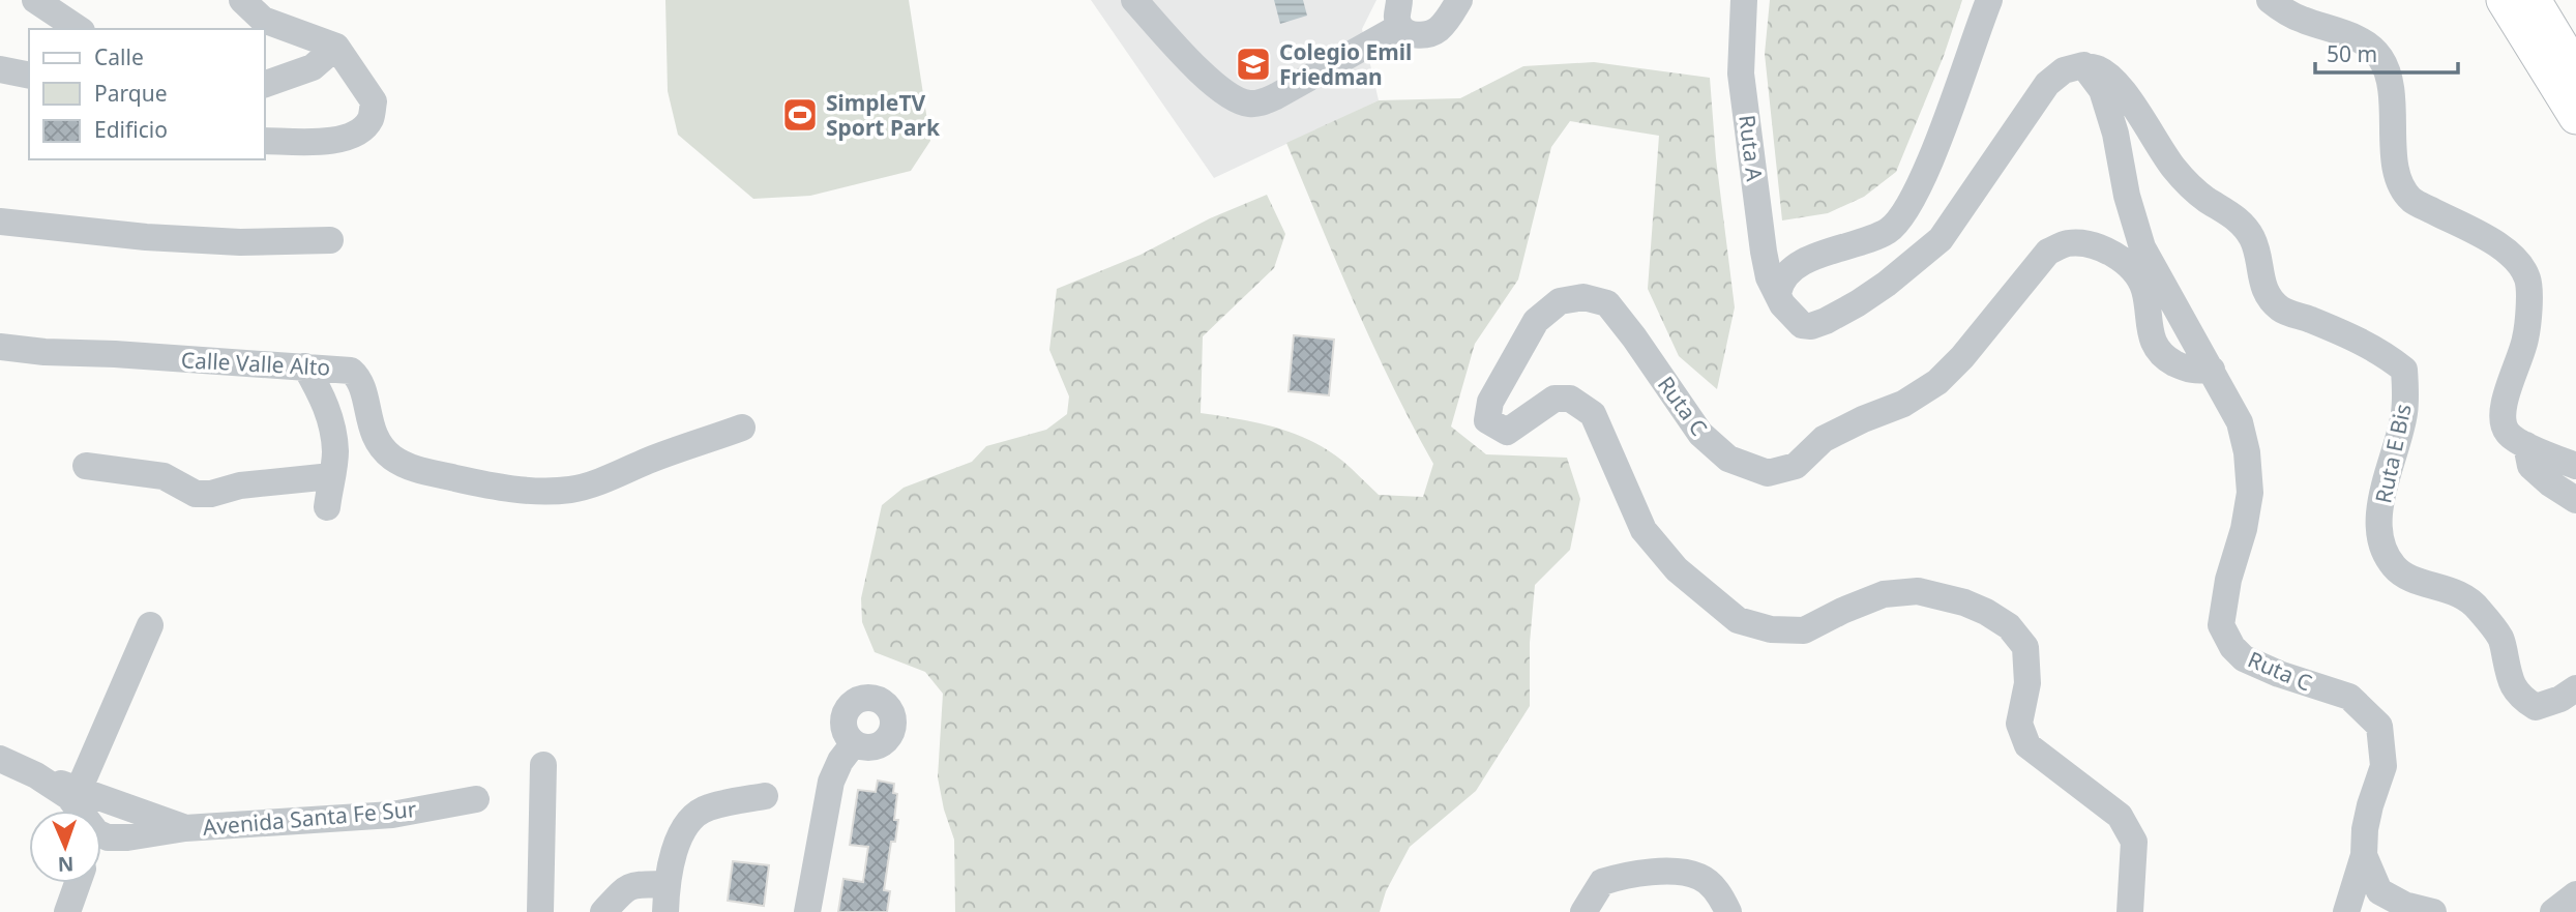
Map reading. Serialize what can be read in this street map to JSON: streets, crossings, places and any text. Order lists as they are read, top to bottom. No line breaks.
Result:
{"streets":{"street":["Ruta A","Calle Valle Alto","Ruta C","Ruta E Bis","Avenida Santa Fe Sur"]},"places":{"school or university":["Colegio Emil Friedman"],"sports":["SimpleTV Sport Park"]},"legend":["Calle","Parque","Edificio"],"scale_bar":"50 m","north":"bottom"}
